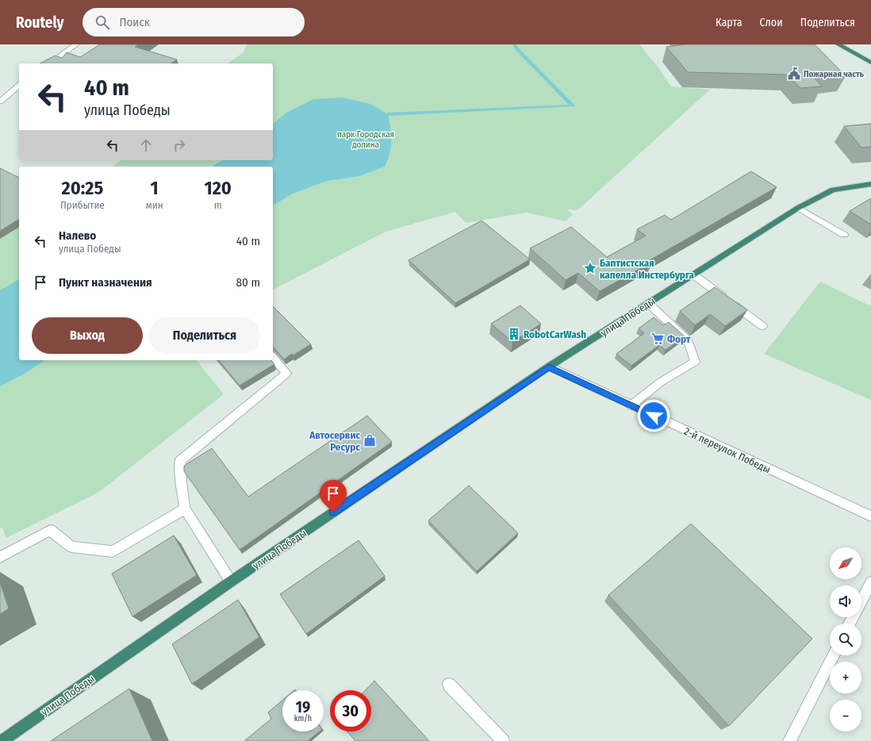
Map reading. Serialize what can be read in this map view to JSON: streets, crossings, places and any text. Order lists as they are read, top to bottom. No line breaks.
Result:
{"streets":{"highway":["улица Победы"],"street":["2-й переулок Победы"]},"crossings":[["улица Победы","2-й переулок Победы"]],"parks":["парк Городская долина"],"places":{"public building":["Пожарная часть"],"place":["Баптистская капелла Инстербурга"],"building":["RobotCarWash"],"supermarket":["Форт"],"shop":["Автосервис Ресурс"]},"north":"bottom left","page":{"header":"Routely","search":"Поиск","nav":["Карта","Слои","Поделиться"],"turn":["40 m","улица Победы"],"eta":["20:25","Прибытие","1","мин","120","m"],"list":[{"name":"Налево","note":"улица Победы","value":"40 m"},{"name":"Пункт назначения","value":"80 m"}],"buttons":["Выход","Поделиться"],"map_buttons":["+","−"],"speed":"19 km/h","limit":"30"}}
